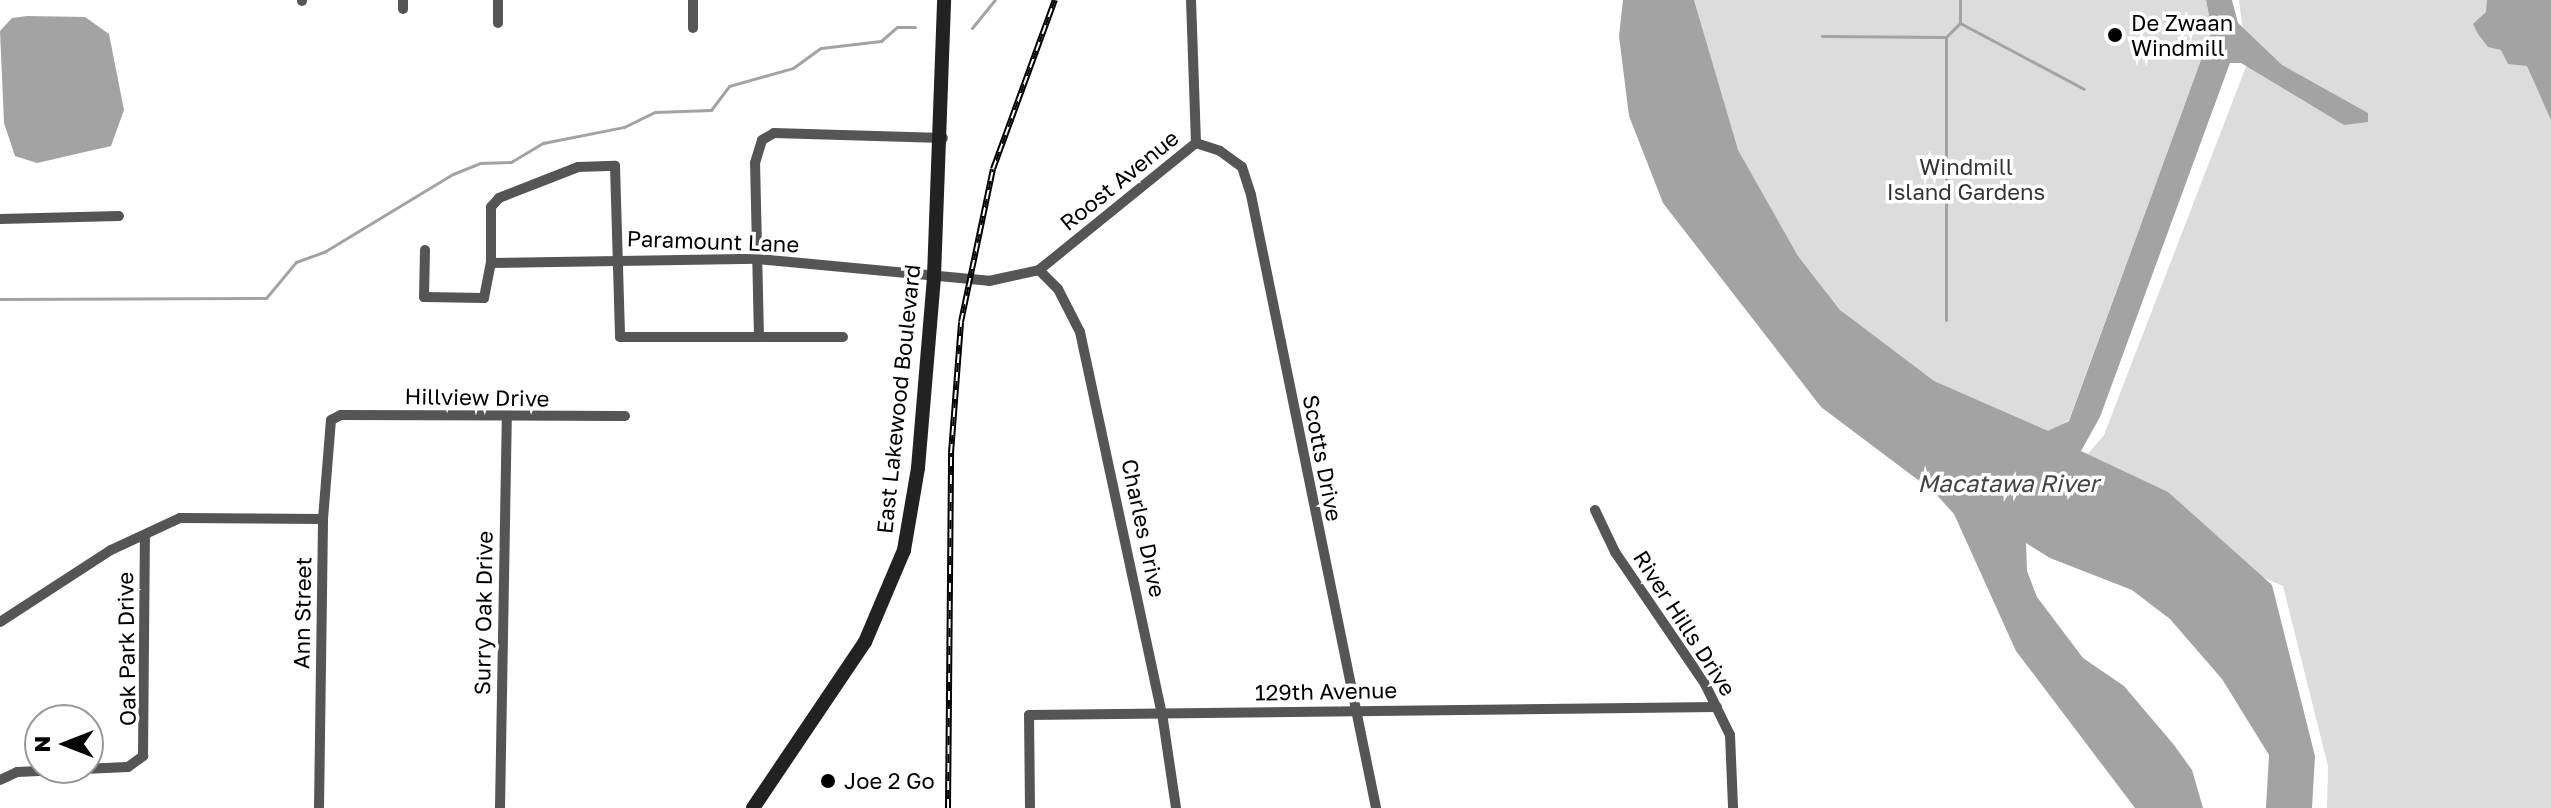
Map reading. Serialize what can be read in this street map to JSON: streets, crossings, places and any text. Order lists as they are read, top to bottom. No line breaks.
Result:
{"streets":{"main road":["East Lakewood Boulevard"],"street":["Roost Avenue","Paramount Lane","Hillview Drive","Scotts Drive","Charles Drive","Ann Street","Surry Oak Drive","River Hills Drive","Oak Park Drive","129th Avenue"]},"crossings":[["Roost Avenue","Paramount Lane"],["Roost Avenue","East Lakewood Boulevard"],["Roost Avenue","Scotts Drive"],["Roost Avenue","Charles Drive"],["Paramount Lane","East Lakewood Boulevard"],["Hillview Drive","Ann Street"],["Hillview Drive","Surry Oak Drive"],["Scotts Drive","129th Avenue"],["Charles Drive","129th Avenue"],["River Hills Drive","129th Avenue"]],"water":["Macatawa River"],"parks":["Windmill Island Gardens"],"places":["De Zwaan Windmill","Joe 2 Go"],"north":"left"}
